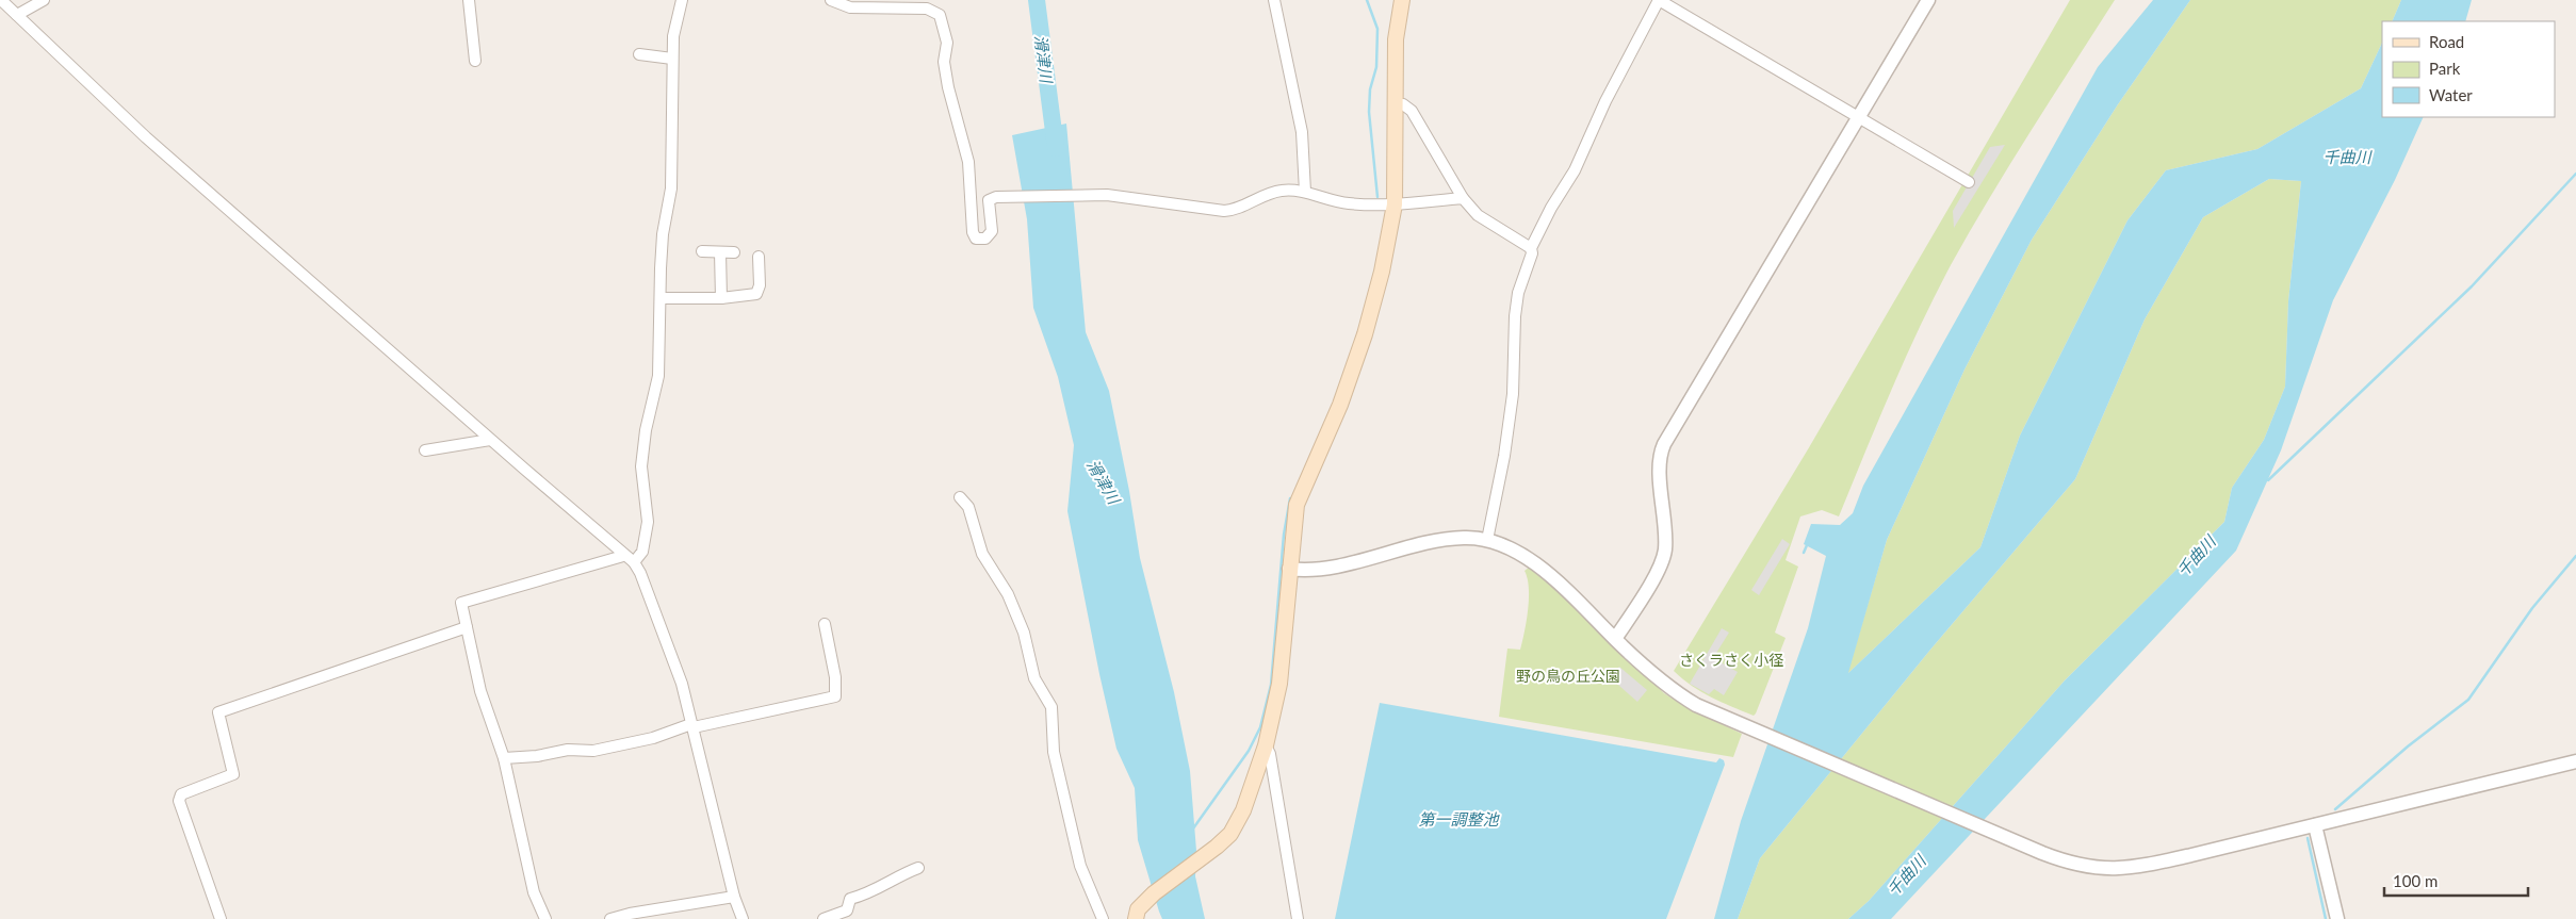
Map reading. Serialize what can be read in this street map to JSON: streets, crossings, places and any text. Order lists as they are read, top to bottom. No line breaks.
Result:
{"water":["滑津川","千曲川","第一調整池"],"parks":["さくラさく小径","野の鳥の丘公園"],"legend":["Road","Park","Water"],"scale_bar":"100 m"}
